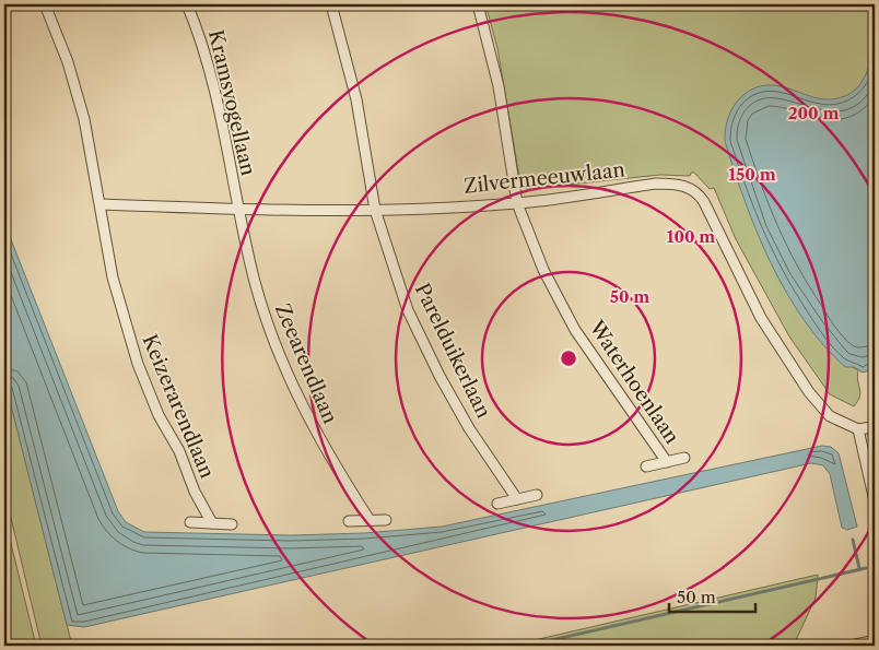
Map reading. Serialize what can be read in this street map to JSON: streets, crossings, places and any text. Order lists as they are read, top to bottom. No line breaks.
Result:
{"streets":{"street":["Kramsvogellaan","Zilvermeeuwlaan","Parelduikerlaan","Zeearendlaan","Waterhoenlaan","Keizerarendlaan"]},"crossings":[["Kramsvogellaan","Zilvermeeuwlaan"],["Kramsvogellaan","Zeearendlaan"],["Zilvermeeuwlaan","Parelduikerlaan"],["Zilvermeeuwlaan","Zeearendlaan"],["Zilvermeeuwlaan","Waterhoenlaan"],["Zilvermeeuwlaan","Keizerarendlaan"]],"scale_bar":"50 m","rings":["200 m","150 m","100 m","50 m"]}
